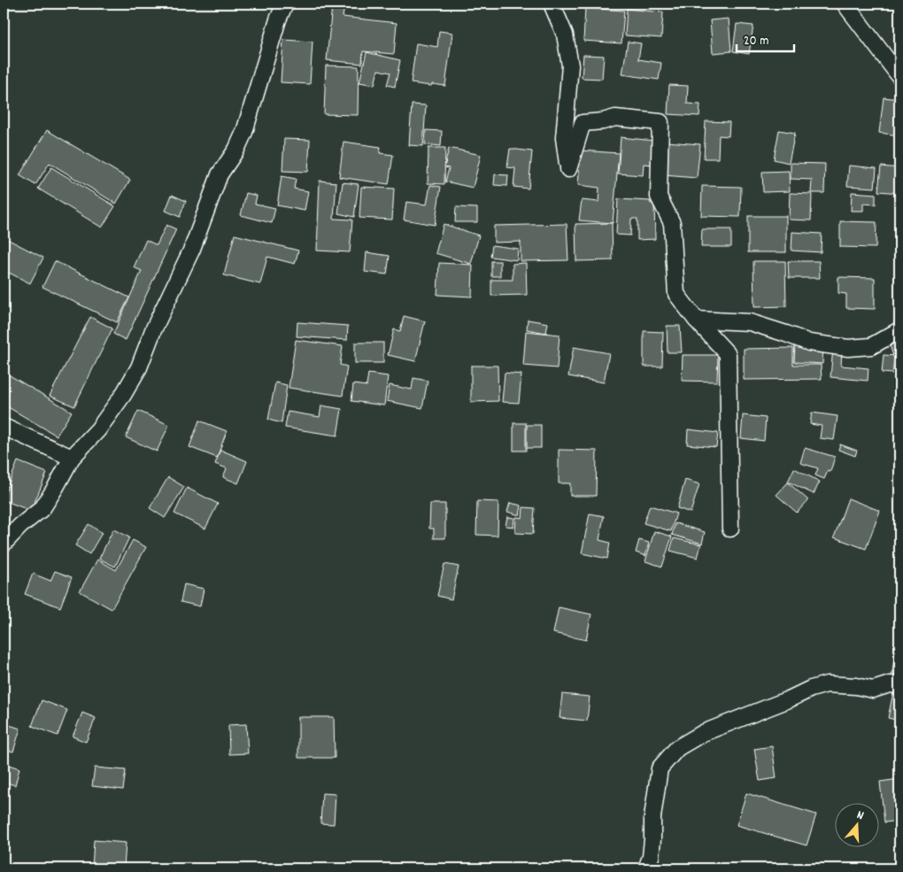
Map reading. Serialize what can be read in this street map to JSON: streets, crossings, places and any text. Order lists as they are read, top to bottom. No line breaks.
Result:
{"scale_bar":"20 m","north":"top"}
